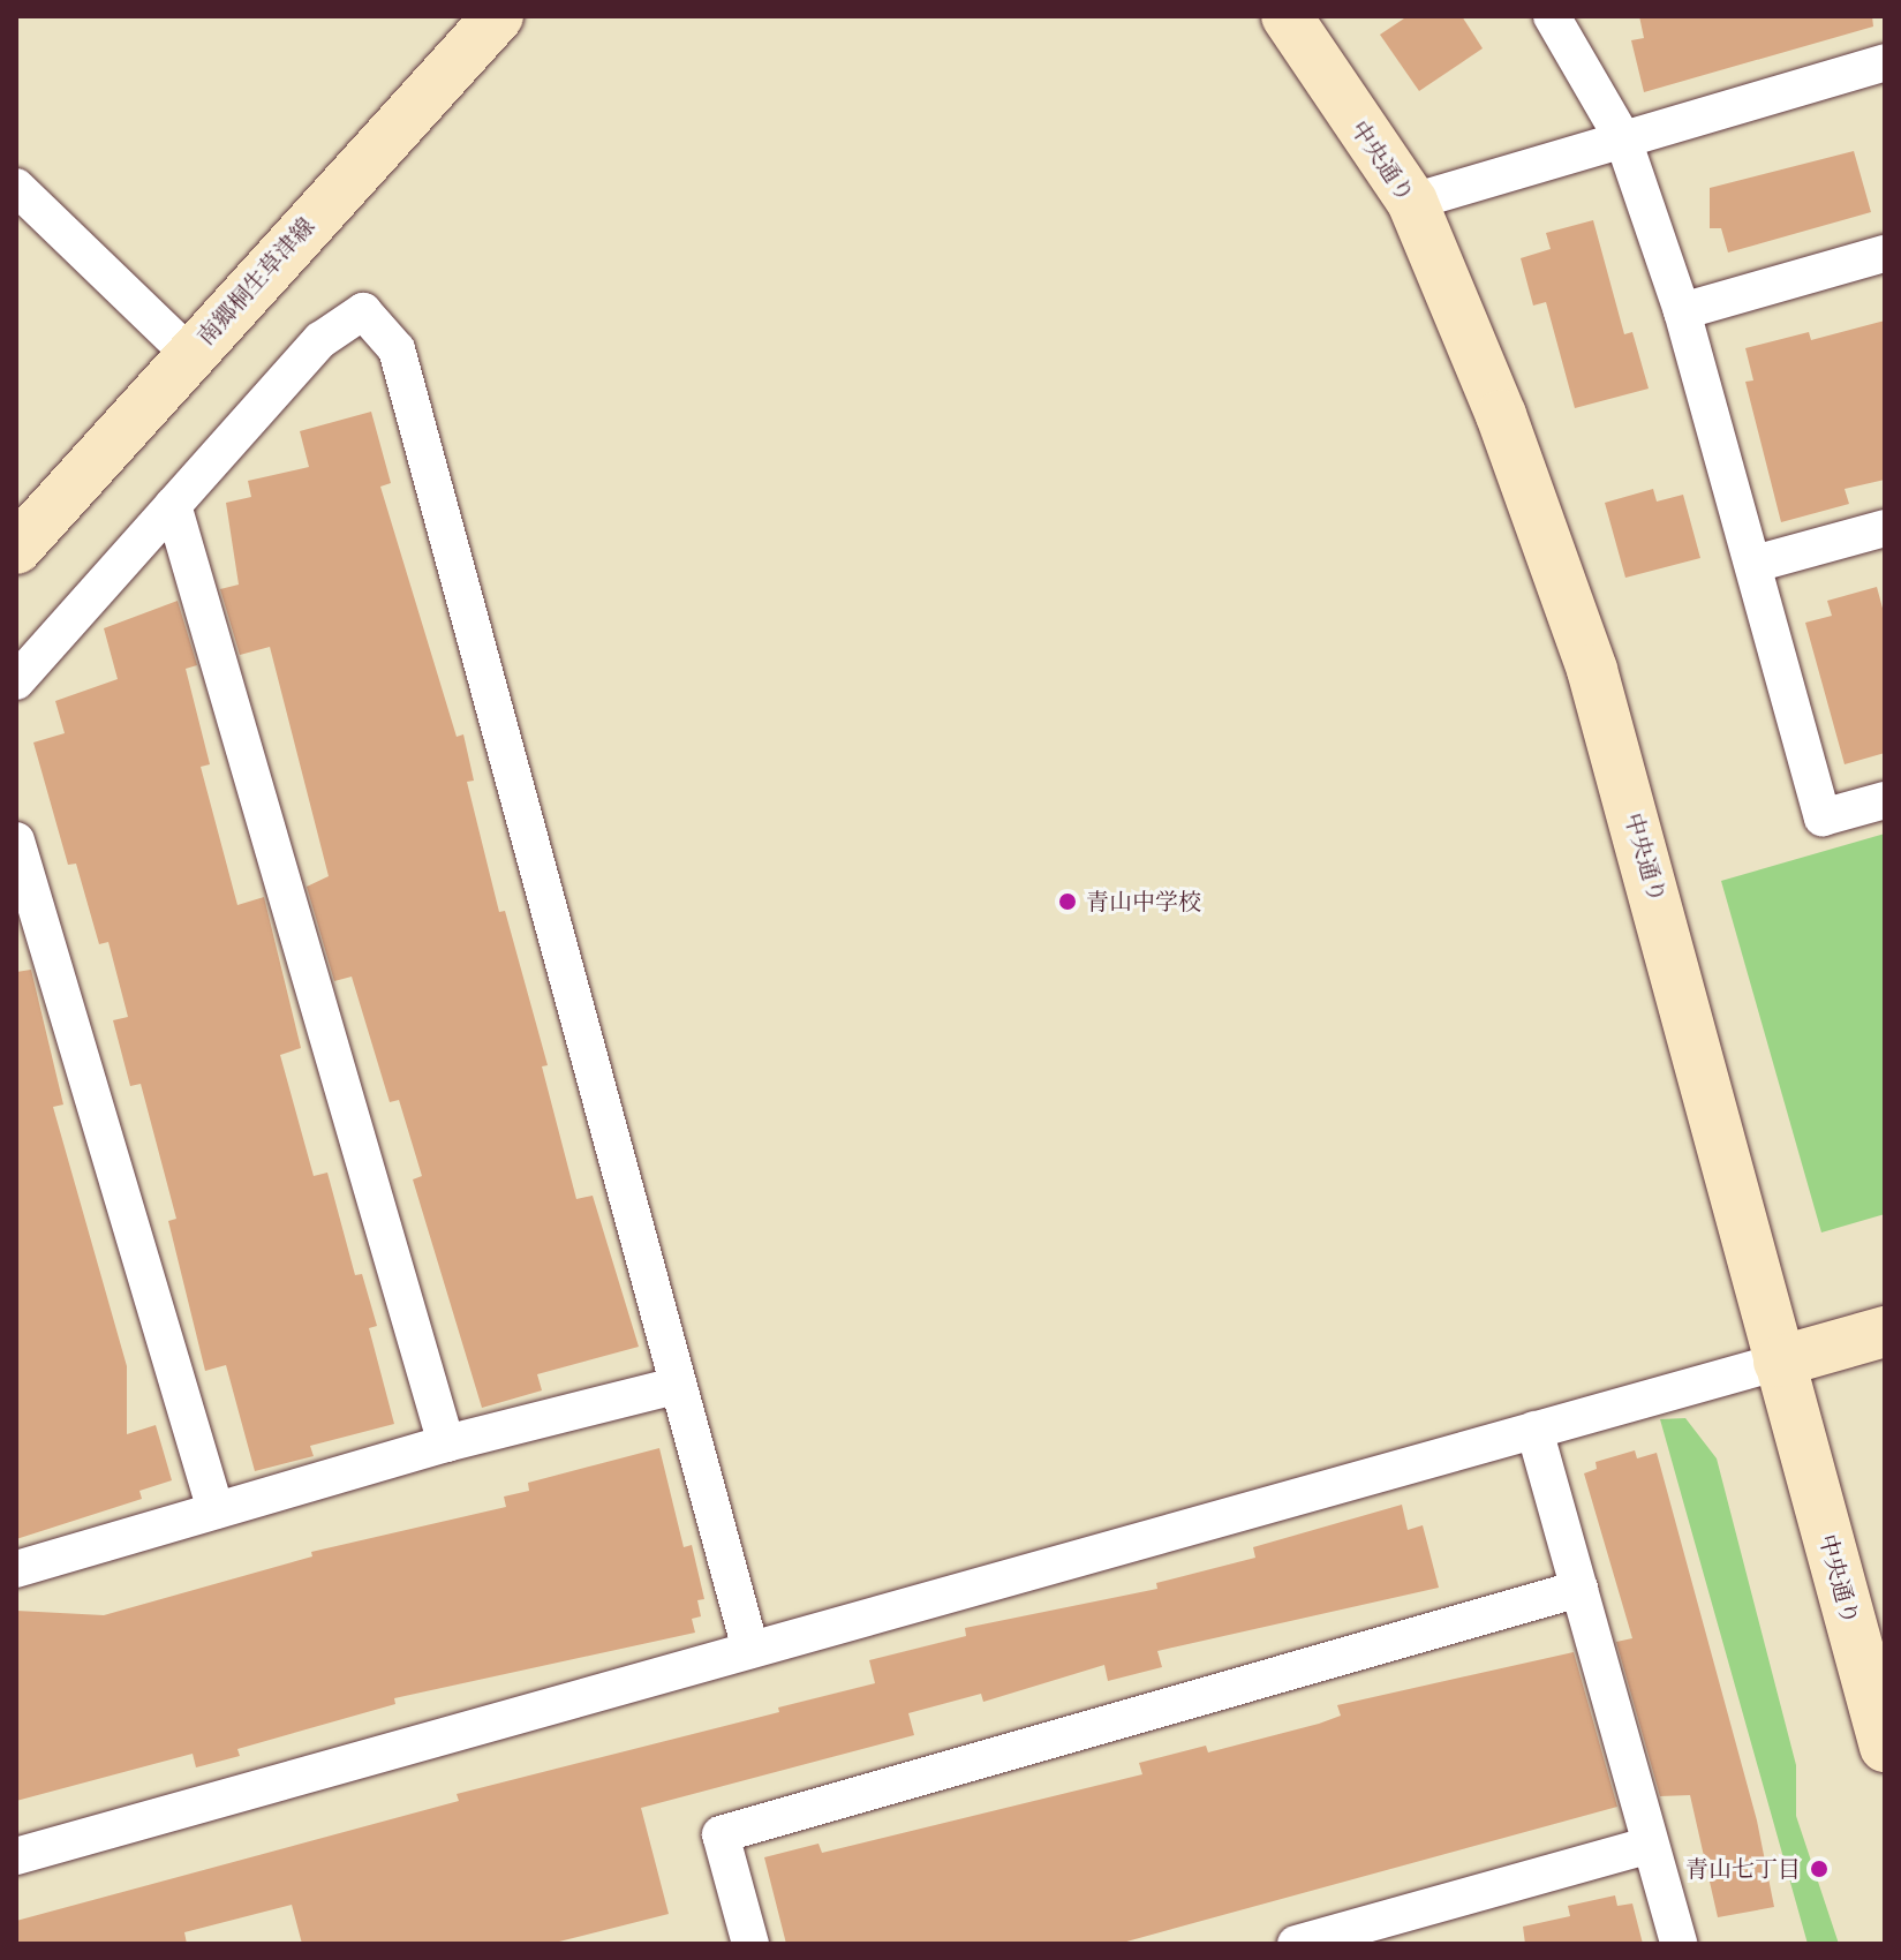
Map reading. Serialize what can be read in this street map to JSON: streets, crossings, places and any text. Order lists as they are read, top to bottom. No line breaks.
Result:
{"streets":{"street":["中央通り","南郷桐生草津線"]},"places":["青山中学校","青山七丁目"]}
